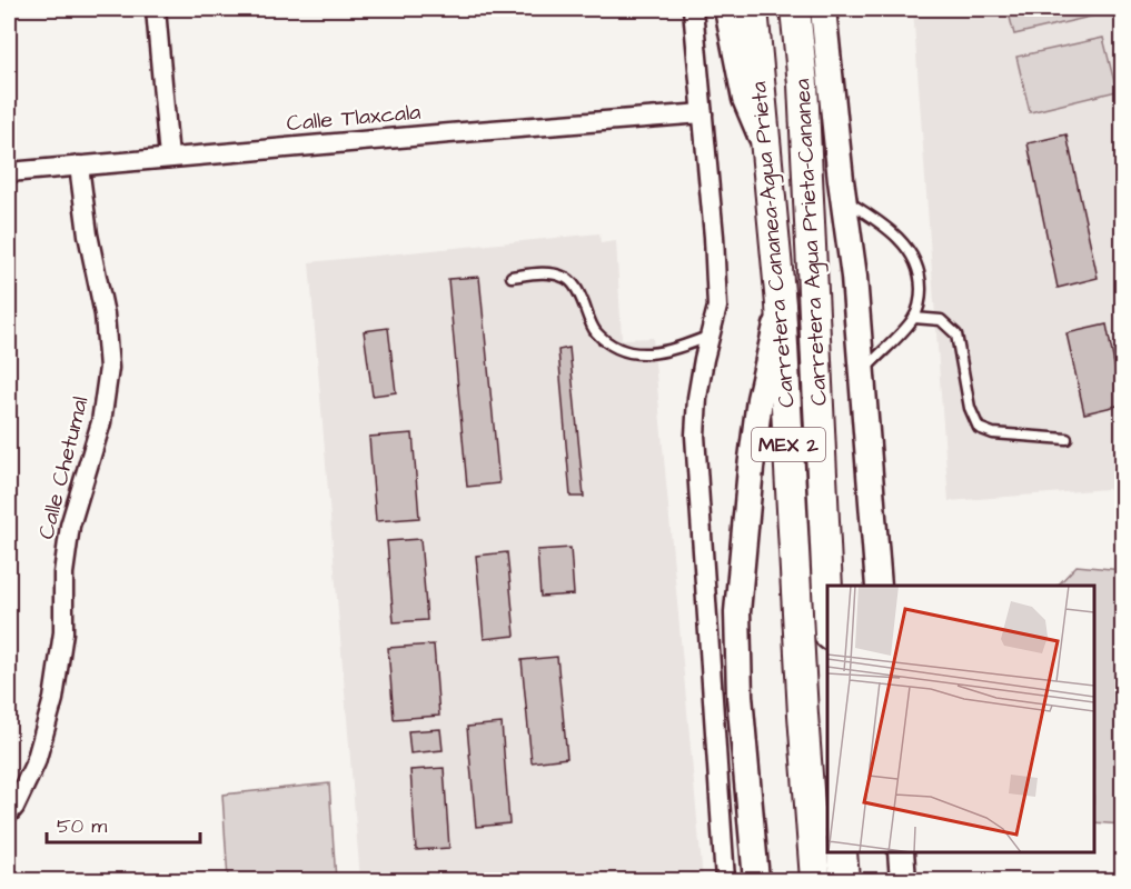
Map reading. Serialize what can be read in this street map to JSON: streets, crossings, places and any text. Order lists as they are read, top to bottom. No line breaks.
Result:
{"streets":{"main road":["Carretera Agua Prieta-Cananea","Carretera Cananea-Agua Prieta","MEX 2"],"street":["Calle Tlaxcala","Calle Chetumal"]},"crossings":[["Calle Tlaxcala","Calle Chetumal"]],"scale_bar":"50 m"}
